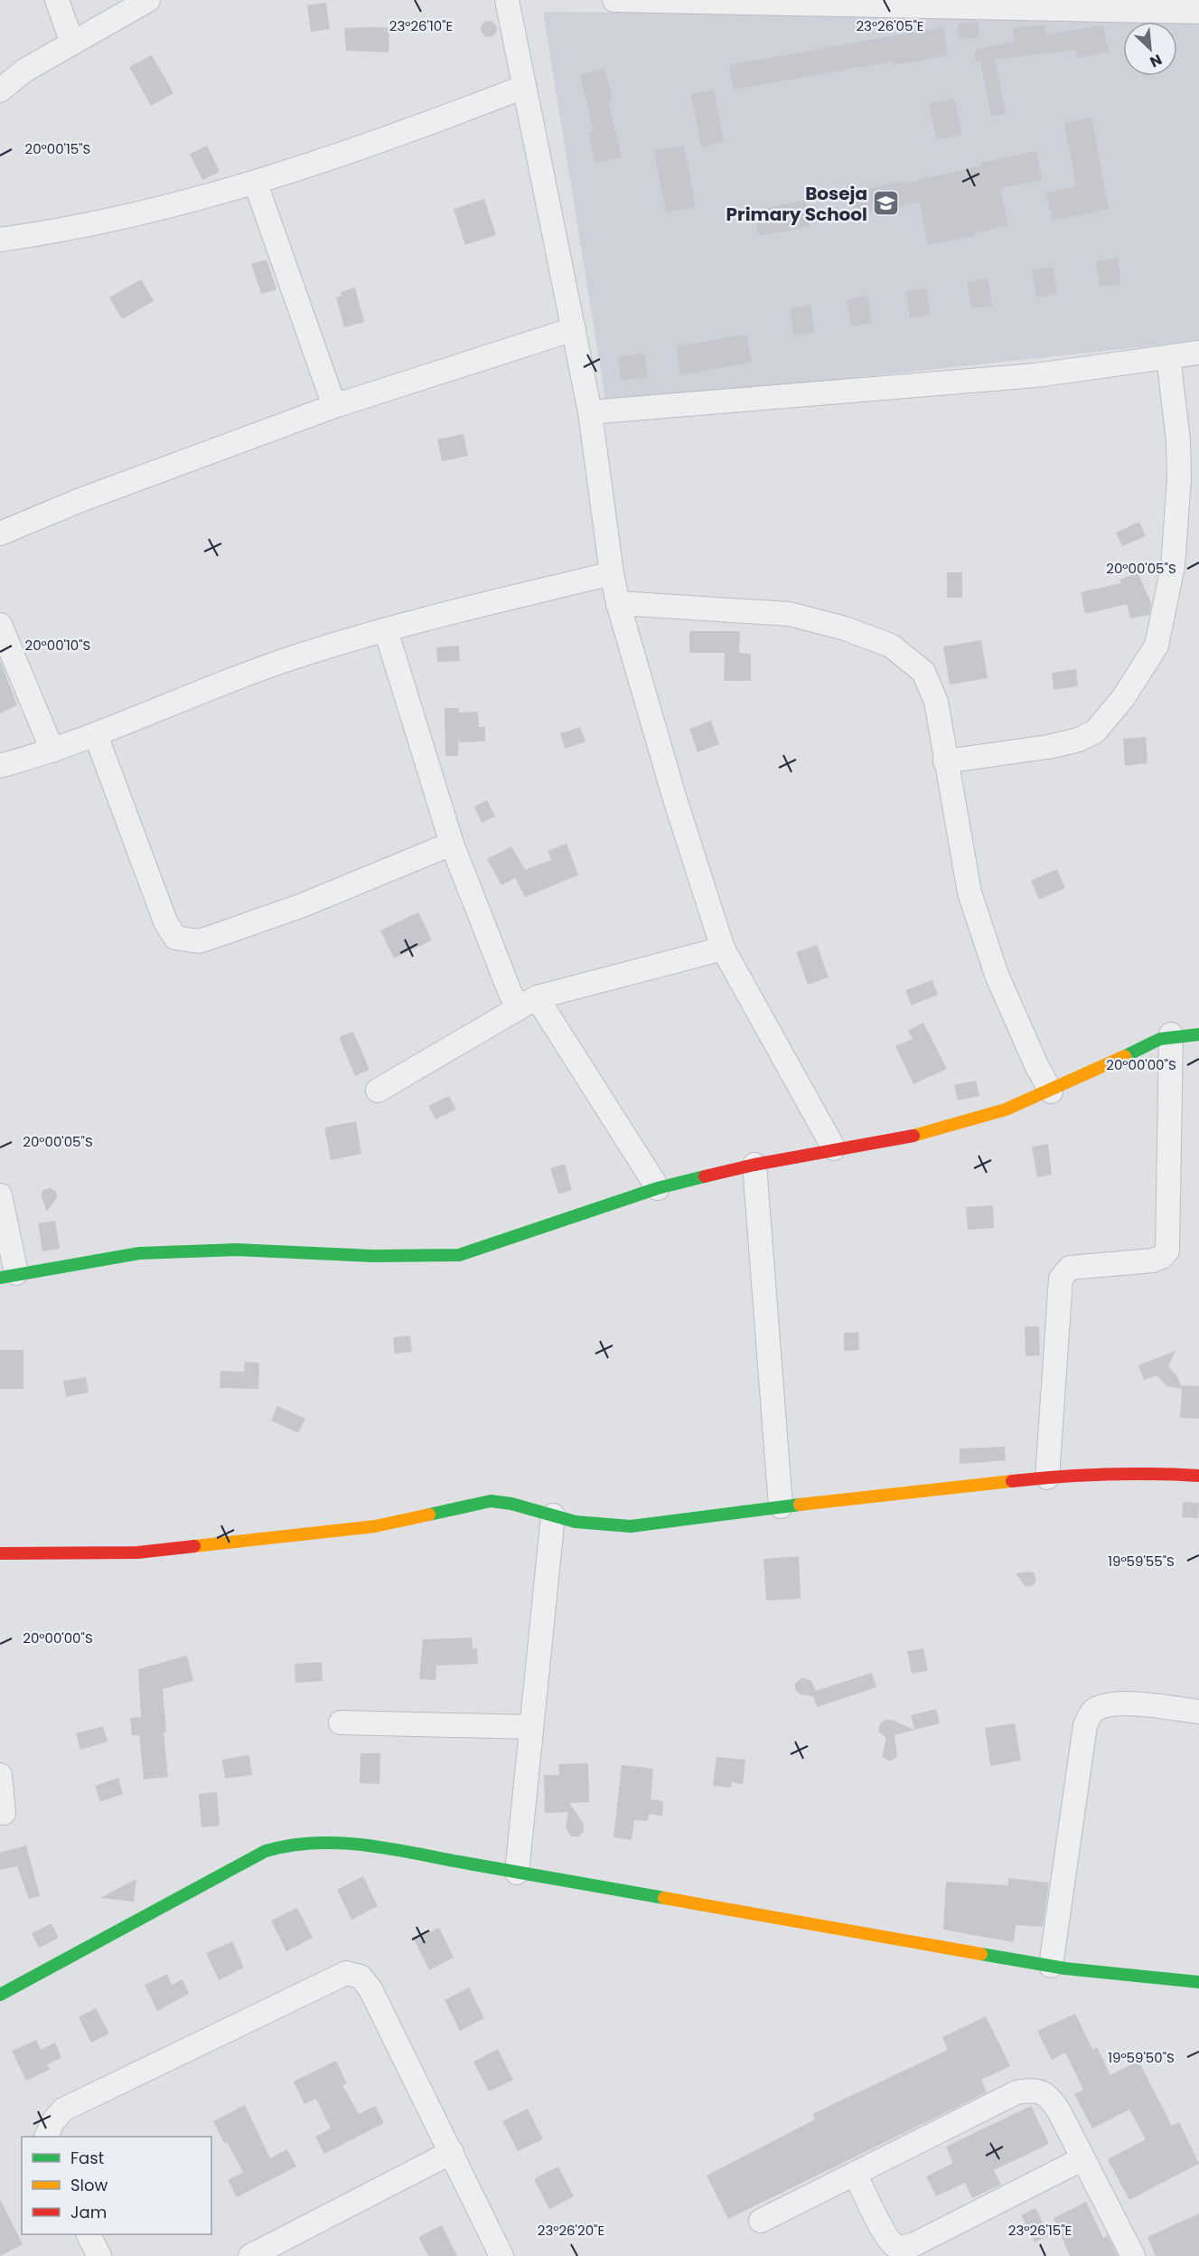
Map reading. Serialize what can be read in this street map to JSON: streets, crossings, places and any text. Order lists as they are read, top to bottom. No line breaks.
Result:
{"places":{"school or university":["Boseja Primary School"]},"legend":["Fast","Slow","Jam"],"north":"bottom right","coordinates":["23°26'10\"E","23°26'05\"E","20°00'15\"S","20°00'05\"S","20°00'10\"S","20°00'00\"S","19°59'55\"S","19°59'50\"S","23°26'20\"E","23°26'15\"E"]}
